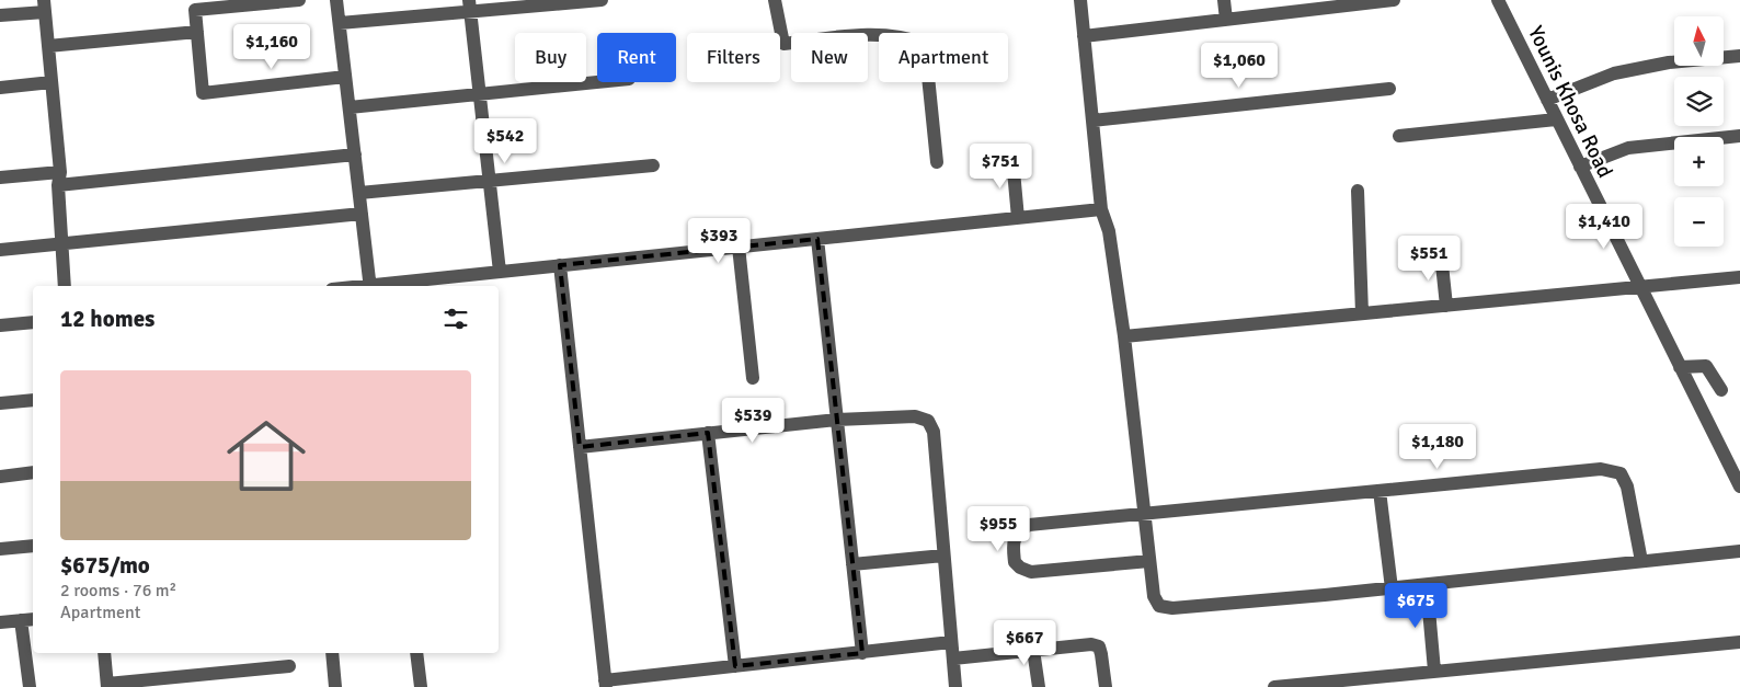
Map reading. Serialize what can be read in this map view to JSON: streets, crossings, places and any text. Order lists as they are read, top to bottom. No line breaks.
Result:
{"streets":{"street":["Younis Khosa Road"]},"north":"top","page":{"map_buttons":["+","−"],"price":["$1,160","$1,060","$542","$751","$1,410","$393","$551","$539","$1,180","$955","$675","$667"],"chip":["Buy","Rent","Filters","New","Apartment"],"heading":"12 homes","list":[{"name":"$675/mo","note":"2 rooms · 76 m² · Apartment"}]}}
